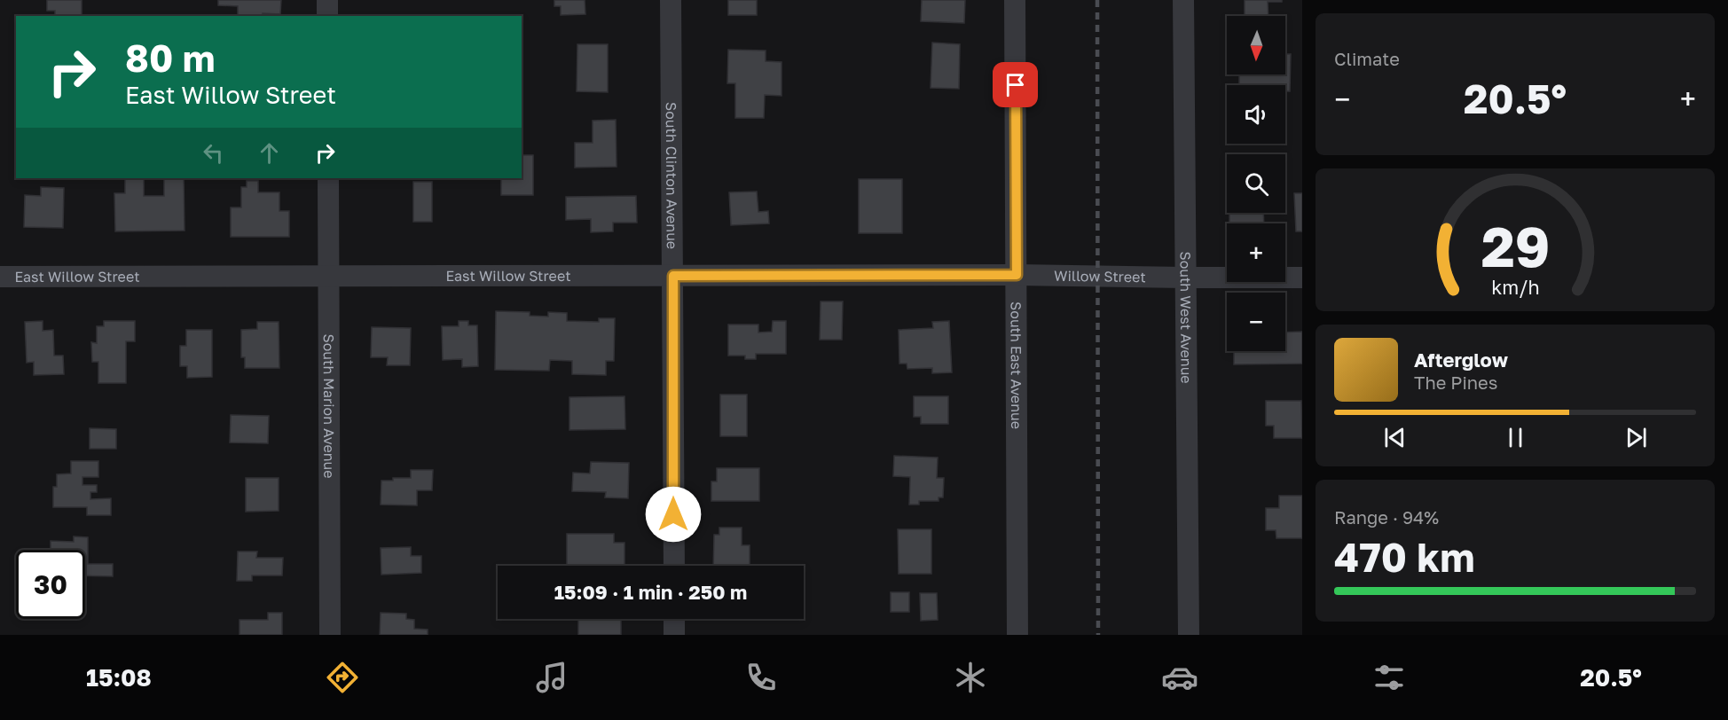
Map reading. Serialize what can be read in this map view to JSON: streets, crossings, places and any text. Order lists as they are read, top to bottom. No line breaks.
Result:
{"streets":{"street":["South Clinton Avenue","East Willow Street","Willow Street","South West Avenue","South East Avenue","South Marion Avenue"]},"crossings":[["South Clinton Avenue","East Willow Street"],["East Willow Street","Willow Street"],["East Willow Street","South East Avenue"],["East Willow Street","South Marion Avenue"],["Willow Street","South West Avenue"],["Willow Street","South East Avenue"]],"north":"bottom","page":{"tile":["Climate",["Range · 94%","470 km"]],"map_buttons":["+","−"],"turn":["80 m","East Willow Street"],"heat":["−","20.5°","+"],"song":["Afterglow","The Pines"],"limit":"30","trip":"15:09 · 1 min · 250 m","tabs":["15:08","20.5°"],"gauge":["29","km/h"]}}
